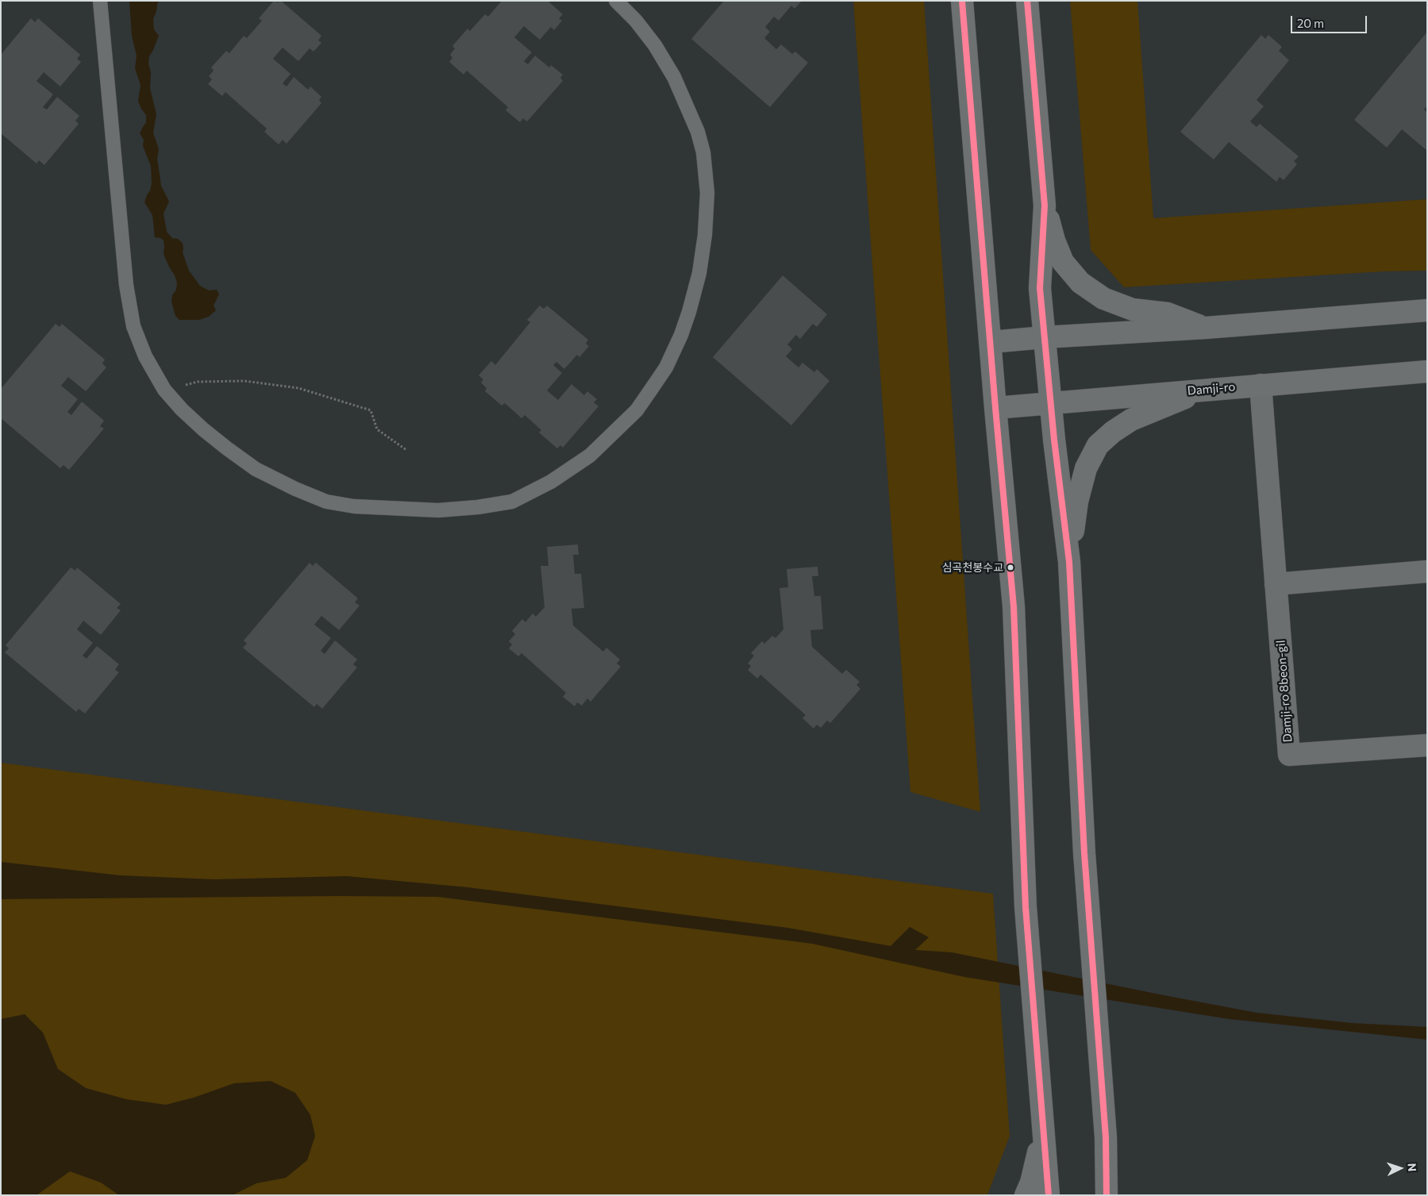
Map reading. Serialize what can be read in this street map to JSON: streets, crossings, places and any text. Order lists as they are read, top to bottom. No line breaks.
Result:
{"streets":{"main road":["Damji-ro"],"street":["Damji-ro 8beon-gil"]},"crossings":[["Damji-ro","Damji-ro 8beon-gil"]],"places":["심곡천봉수교"],"scale_bar":"20 m","north":"right"}
